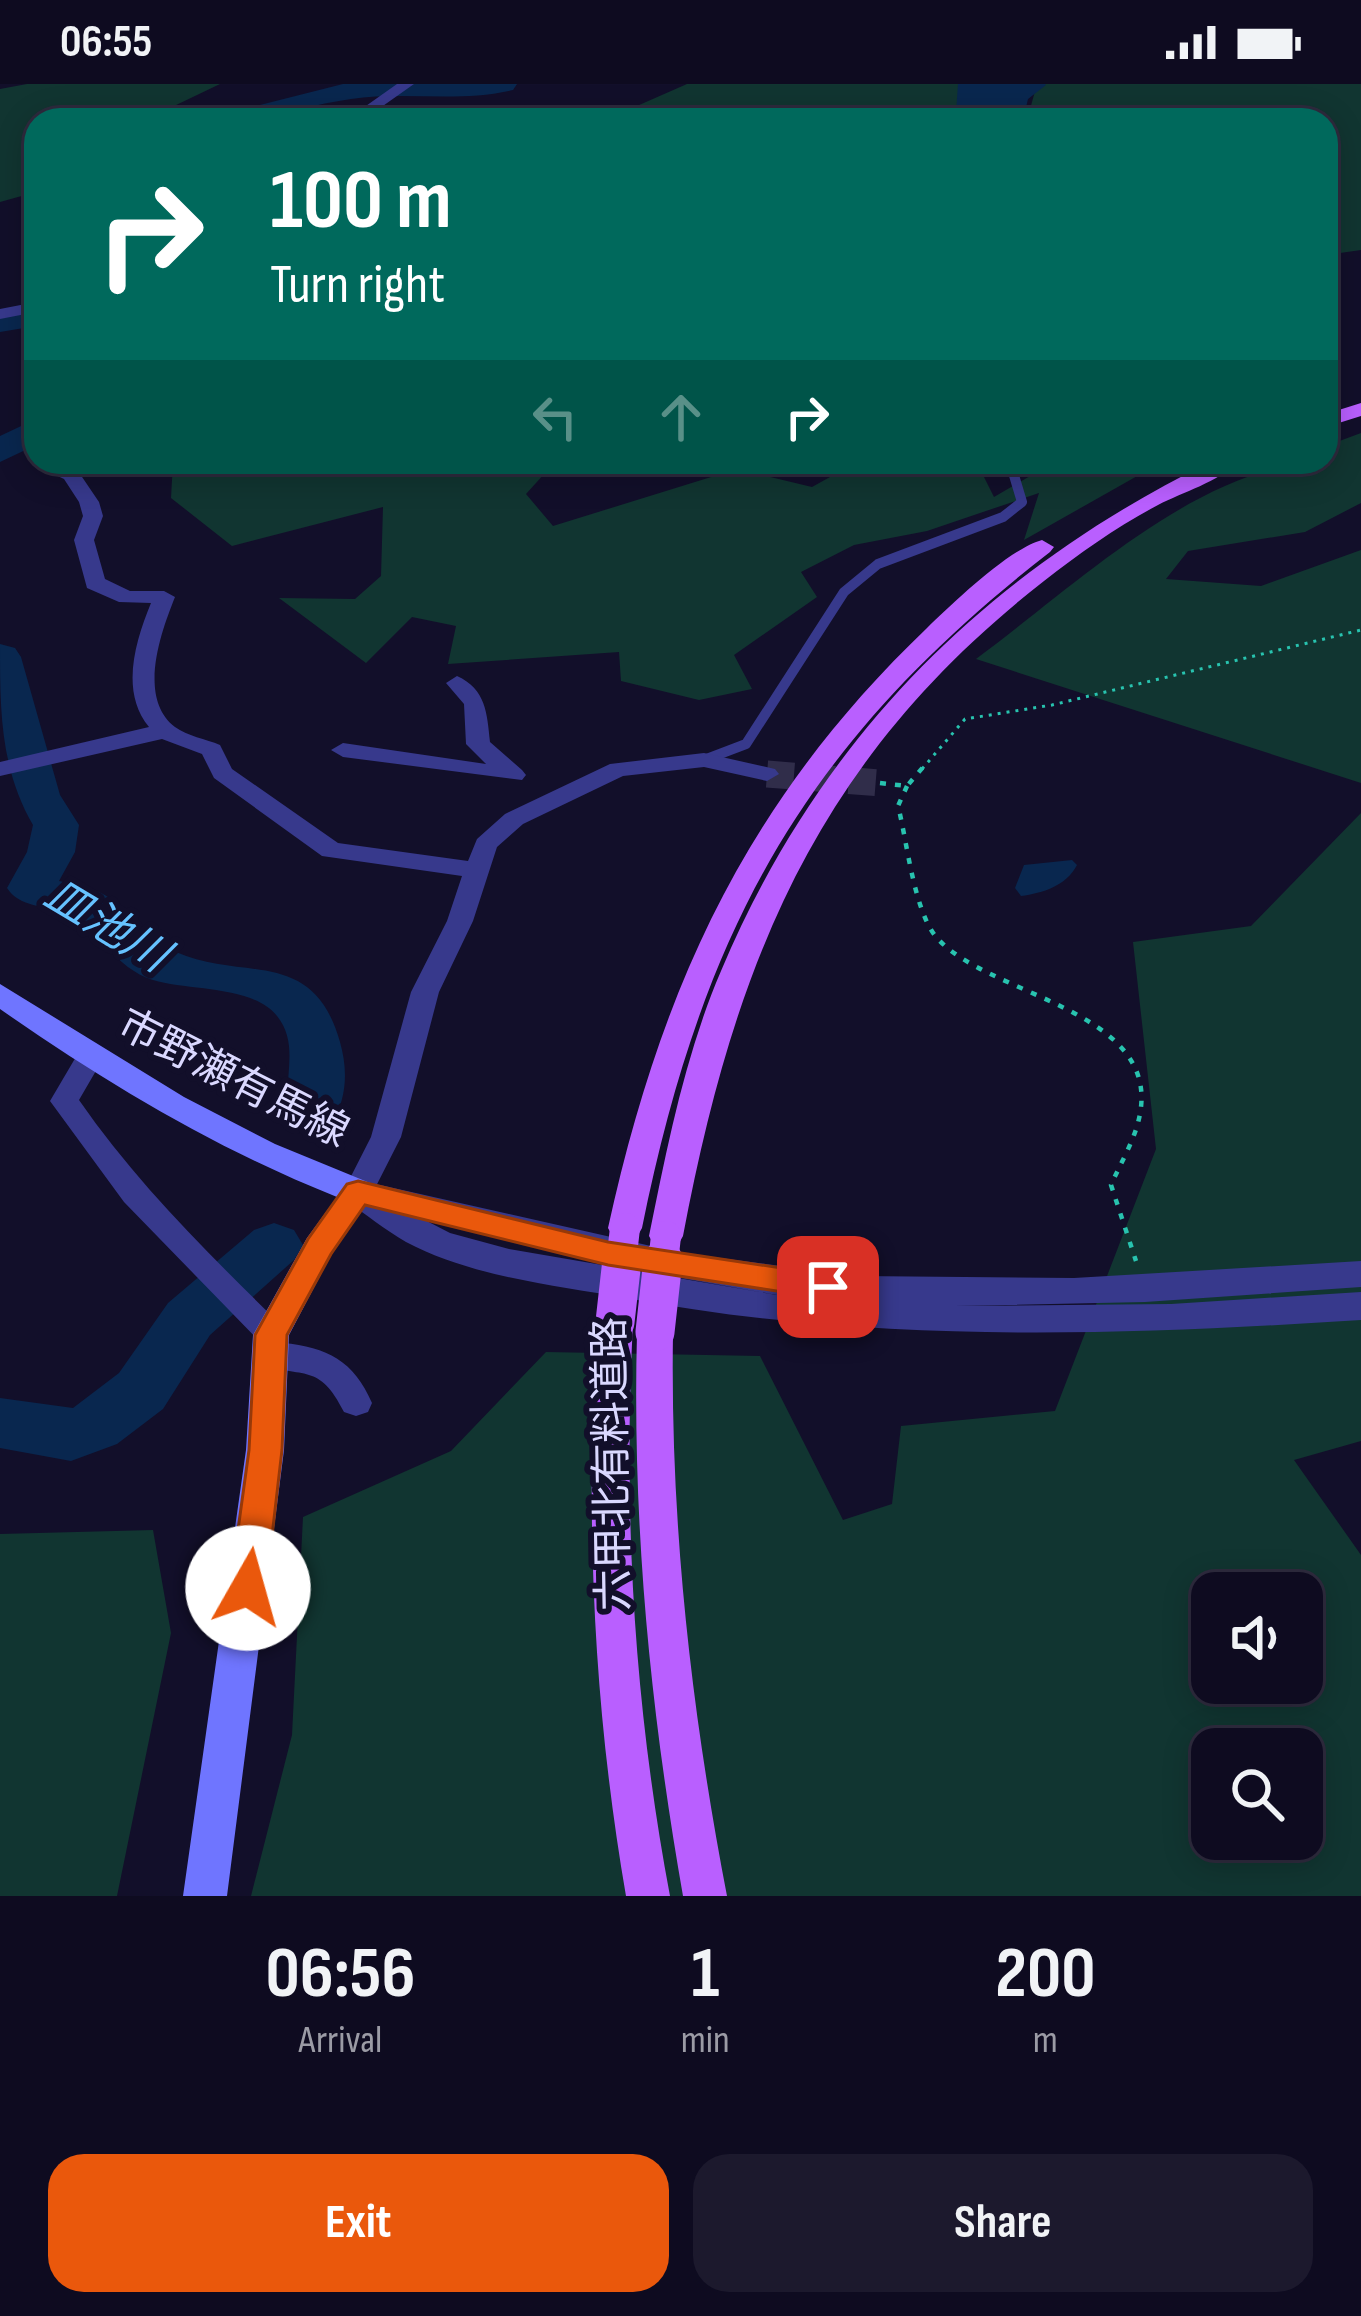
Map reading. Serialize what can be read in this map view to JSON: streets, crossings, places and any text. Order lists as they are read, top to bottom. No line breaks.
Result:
{"streets":{"main road":["市野瀬有馬線","六甲北有料道路"]},"water":["皿池川"],"page":{"status":"06:55","turn":["100 m","Turn right"],"eta":["06:56","Arrival","1","min","200","m"],"buttons":["Exit","Share"]}}
